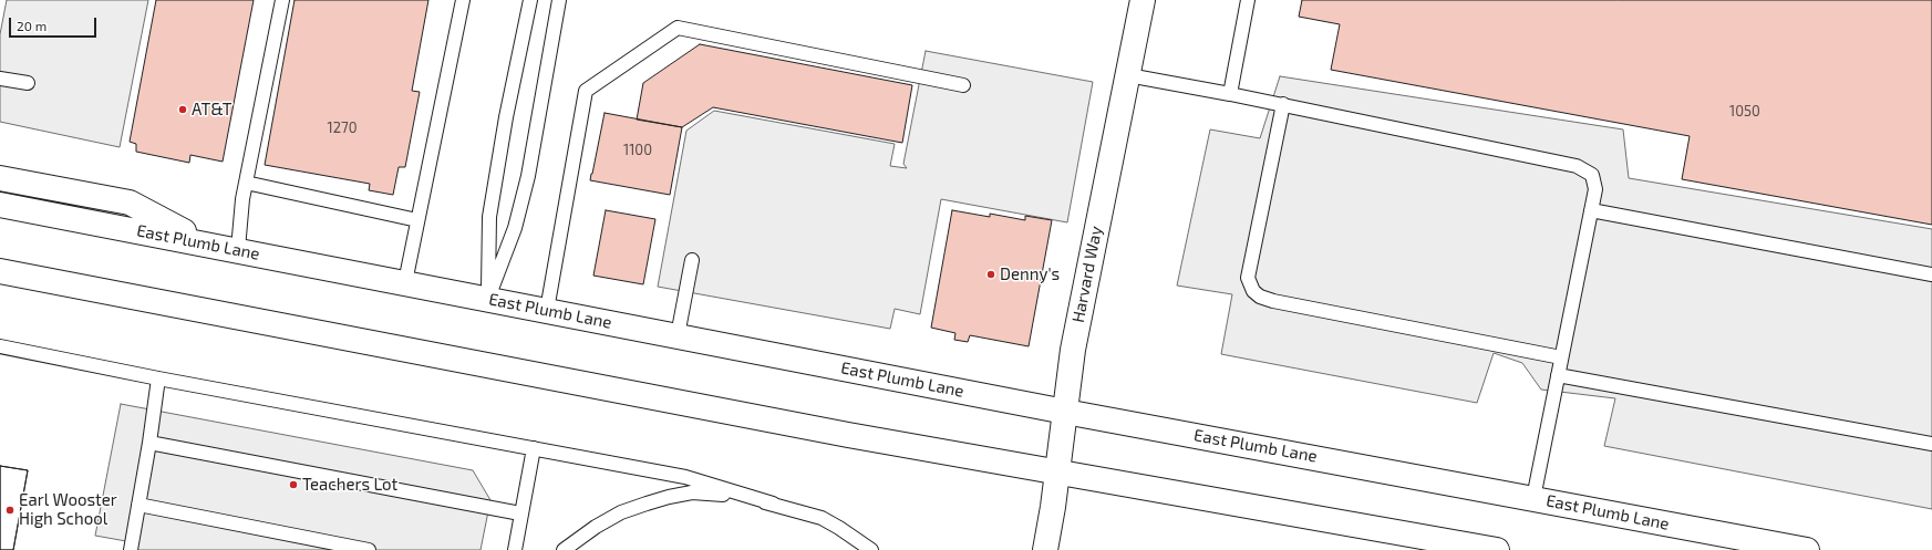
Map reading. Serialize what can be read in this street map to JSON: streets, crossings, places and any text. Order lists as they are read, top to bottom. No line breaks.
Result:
{"streets":{"main road":["East Plumb Lane","Harvard Way"]},"crossings":[["East Plumb Lane","Harvard Way"]],"places":["AT&T","Denny's","Teachers Lot","Earl Wooster High School"],"house_numbers":["1050","1270","1100"],"scale_bar":"20 m"}
